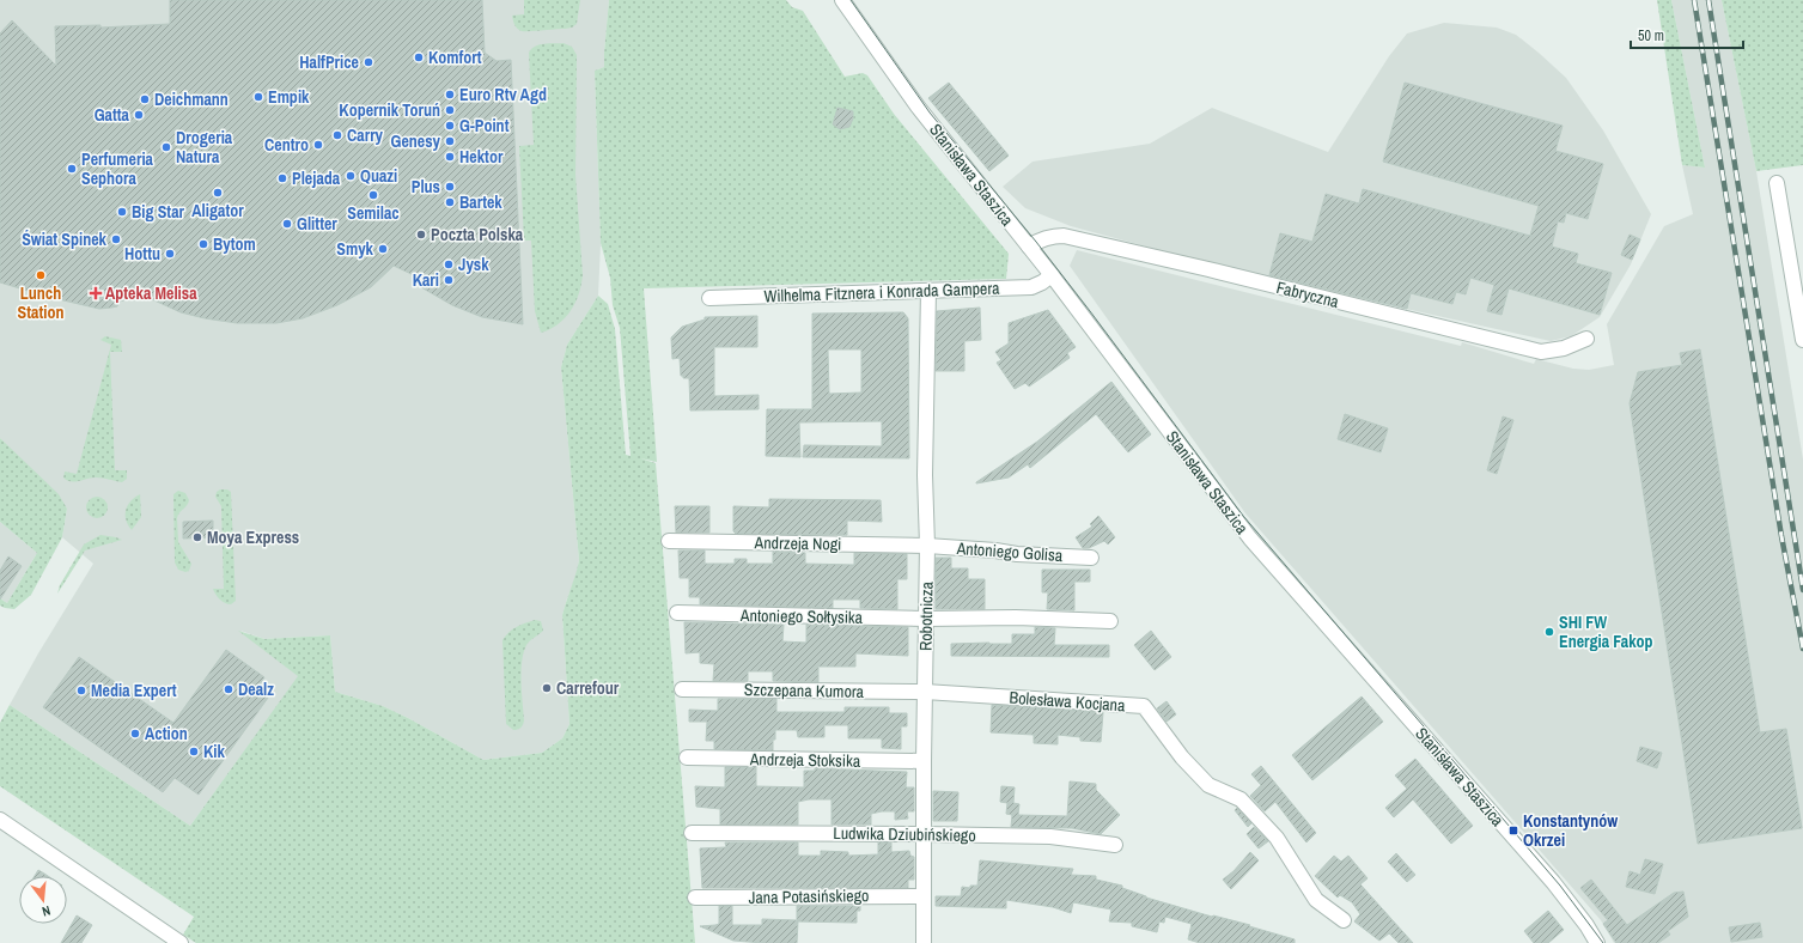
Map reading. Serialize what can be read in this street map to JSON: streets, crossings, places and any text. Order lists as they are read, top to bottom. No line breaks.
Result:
{"streets":{"street":["Stanisława Staszica","Wilhelma Fitznera i Konrada Gampera","Fabryczna","Andrzeja Nogi","Antoniego Golisa","Antoniego Sołtysika","Robotnicza","Szczepana Kumora","Bolesława Kocjana","Andrzeja Stoksika","Ludwika Dziubińskiego","Jana Potasińskiego"]},"crossings":[["Stanisława Staszica","Wilhelma Fitznera i Konrada Gampera"],["Stanisława Staszica","Fabryczna"],["Wilhelma Fitznera i Konrada Gampera","Robotnicza"],["Andrzeja Nogi","Antoniego Golisa"],["Andrzeja Nogi","Robotnicza"],["Antoniego Golisa","Robotnicza"],["Antoniego Sołtysika","Robotnicza"],["Robotnicza","Szczepana Kumora"],["Robotnicza","Bolesława Kocjana"],["Robotnicza","Andrzeja Stoksika"],["Robotnicza","Ludwika Dziubińskiego"],["Robotnicza","Jana Potasińskiego"],["Szczepana Kumora","Bolesława Kocjana"]],"places":{"other":["Komfort","HalfPrice","Euro Rtv Agd","Empik","Deichmann","Kopernik Toruń","Gatta","G-Point","Carry","Genesy","Centro","Drogeria Natura","Hektor","Perfumeria Sephora","Quazi","Plejada","Plus","Aligator","Semilac","Bartek","Big Star","Glitter","Poczta Polska","Świat Spinek","Bytom","Smyk","Hottu","Jysk","Lunch Station","Kari","Moya Express","SHI FW Energia Fakop","Carrefour","Dealz","Media Expert","Action","Kik"],"health":["Apteka Melisa"],"transit":["Konstantynów Okrzei"]},"scale_bar":"50 m","north":"bottom"}
